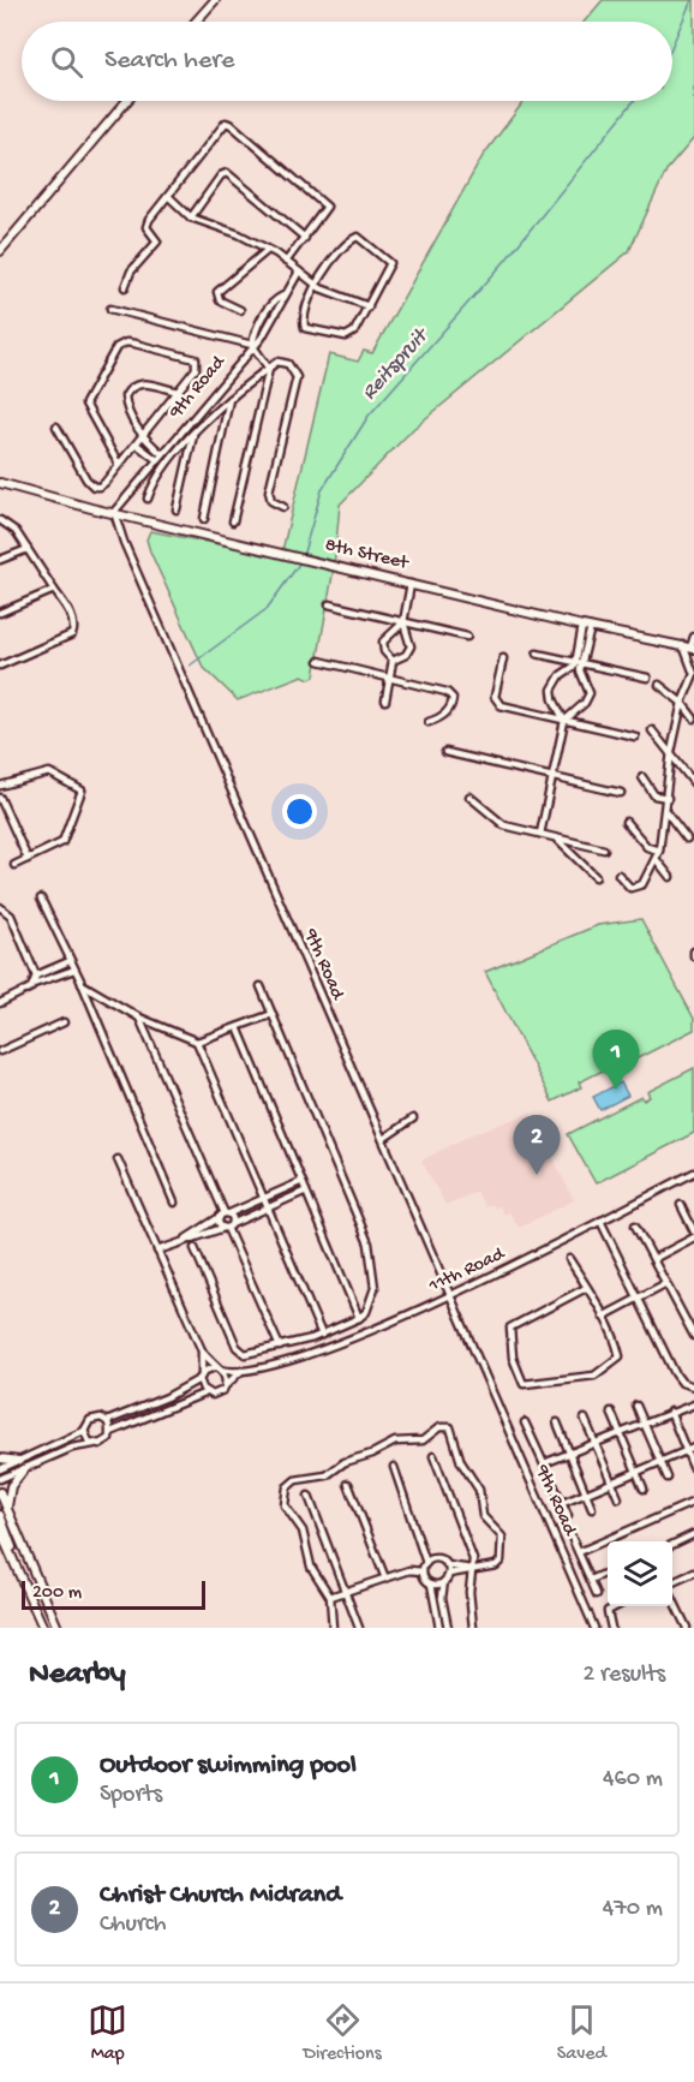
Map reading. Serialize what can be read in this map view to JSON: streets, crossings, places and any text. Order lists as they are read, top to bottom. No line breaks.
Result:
{"streets":{"street":["9th Road","8th Street","11th Road"]},"crossings":[["9th Road","8th Street"],["9th Road","11th Road"]],"water":["Reitspruit"],"scale_bar":"200 m","page":{"search":"Search here","pins":["1","2"],"scale":"200 m","heading":["Nearby","2 results"],"list":[{"mark":"1","name":"Outdoor swimming pool","note":"Sports","value":"460 m"},{"mark":"2","name":"Christ Church Midrand","note":"Church","value":"470 m"}],"nav":["Map","Directions","Saved"]}}
